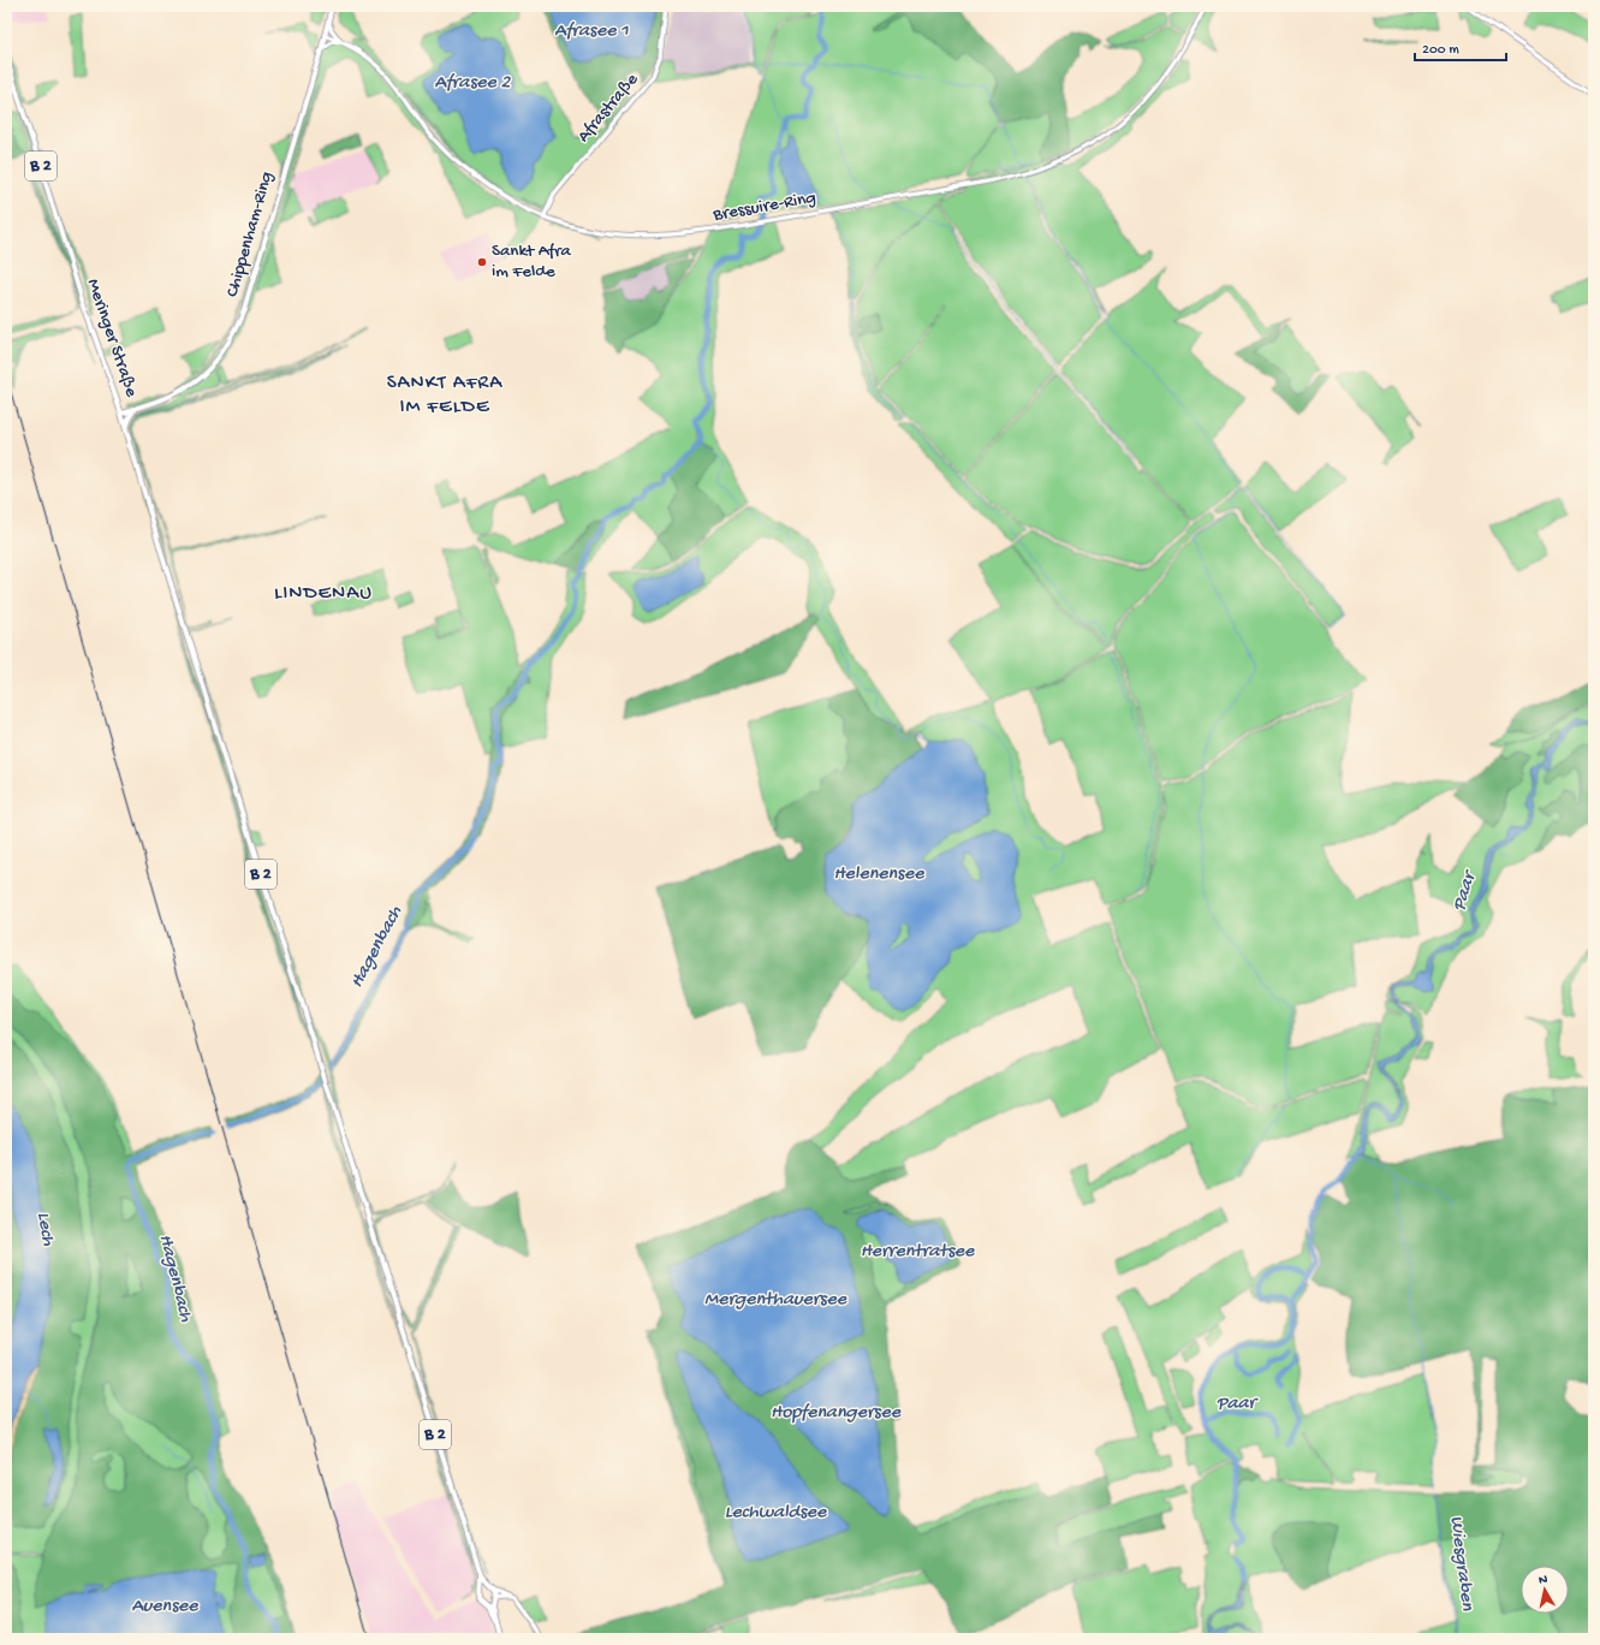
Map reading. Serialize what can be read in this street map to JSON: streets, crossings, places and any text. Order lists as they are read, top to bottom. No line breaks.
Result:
{"streets":{"main road":["Afrastraße","B 2","Bressuire-Ring","Chippenham-Ring","Meringer Straße"]},"crossings":[["Afrastraße","Bressuire-Ring"],["B 2","Meringer Straße"],["Bressuire-Ring","Chippenham-Ring"],["Chippenham-Ring","Meringer Straße"]],"districts":["SANKT AFRA IM FELDE","LINDENAU"],"water":["Afrasee 1","Afrasee 2","Helenensee","Paar","Hagenbach","Lech","Herrentratsee","Mergenthauersee","Hopfenangersee","Lechwaldsee","Wiesgraben","Auensee"],"places":["Sankt Afra im Felde"],"scale_bar":"200 m","north":"top"}
